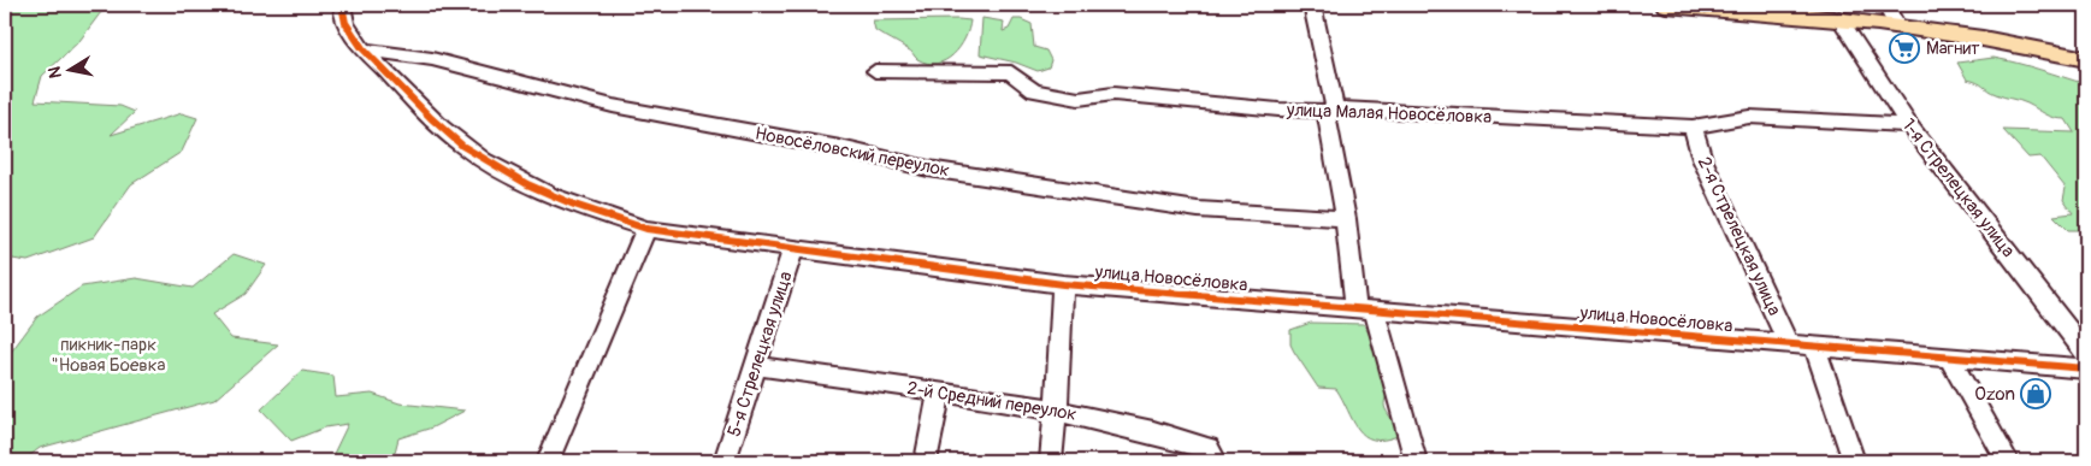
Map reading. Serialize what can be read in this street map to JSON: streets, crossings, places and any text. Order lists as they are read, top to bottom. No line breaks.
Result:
{"streets":{"street":["улица Малая Новосёловка","Новосёловский переулок","1-я Стрелецкая улица","2-я Стрелецкая улица","улица Новосёловка","5-я Стрелецкая улица","2-й Средний переулок"]},"crossings":[["улица Малая Новосёловка","1-я Стрелецкая улица"],["улица Малая Новосёловка","2-я Стрелецкая улица"],["Новосёловский переулок","улица Новосёловка"],["2-я Стрелецкая улица","улица Новосёловка"],["улица Новосёловка","5-я Стрелецкая улица"],["5-я Стрелецкая улица","2-й Средний переулок"]],"parks":["пикник-парк \"Новая Боевка"],"places":{"supermarket":["Магнит"],"shop":["Ozon"]},"north":"left"}
